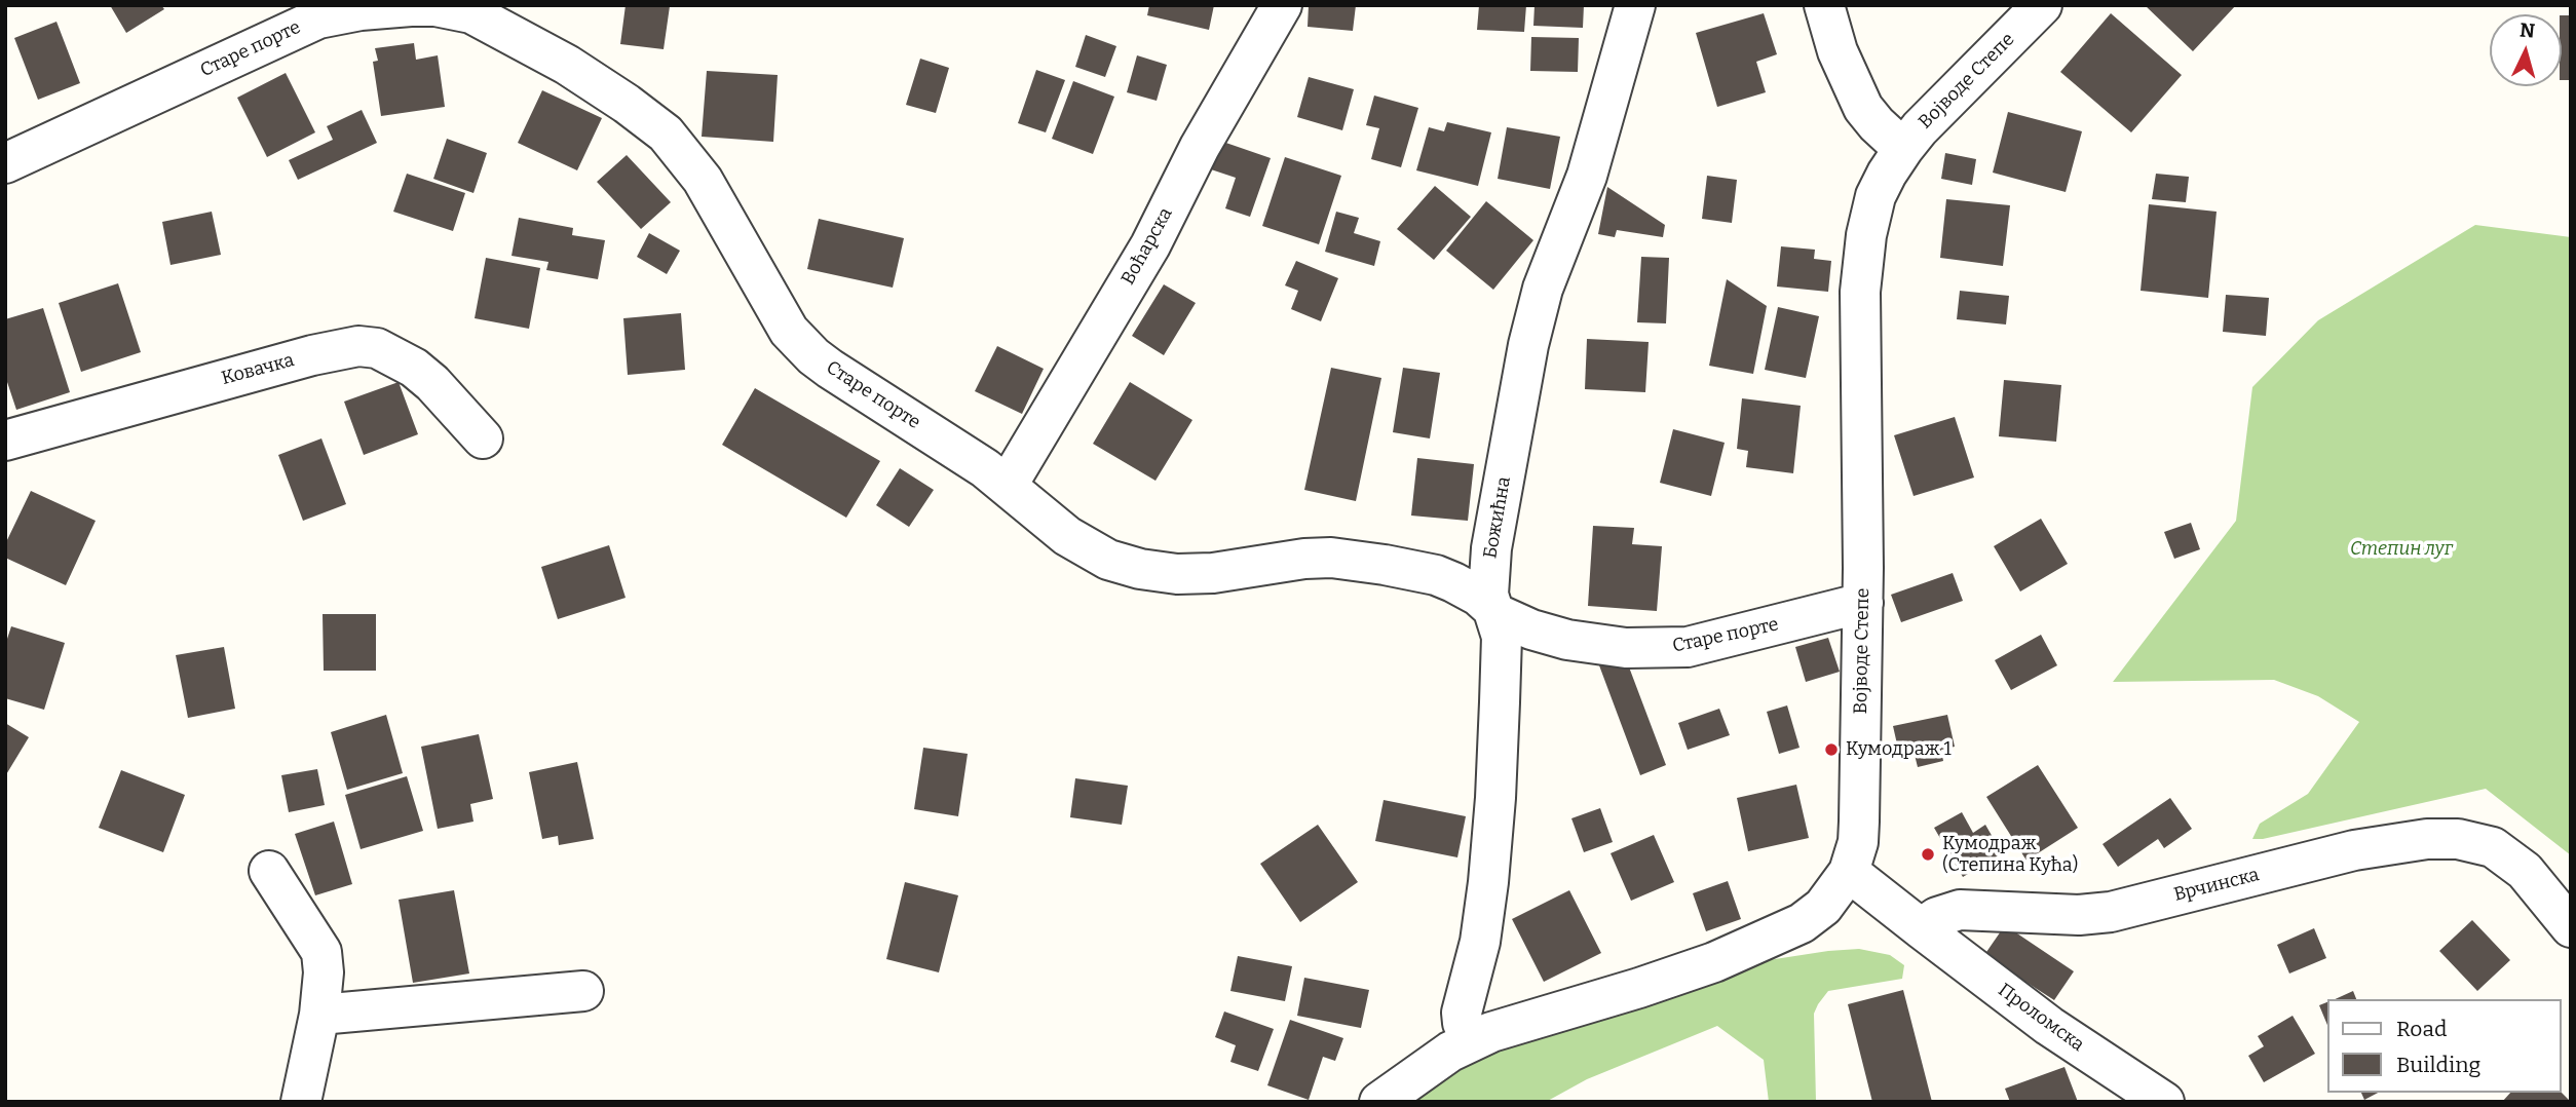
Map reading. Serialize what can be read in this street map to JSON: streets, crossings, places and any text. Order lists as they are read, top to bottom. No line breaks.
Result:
{"streets":{"street":["Старе порте","Војводе Степе","Воћарска","Ковачка","Божићна","Врчинска","Проломска"]},"crossings":[["Старе порте","Војводе Степе"],["Старе порте","Воћарска"],["Старе порте","Божићна"],["Војводе Степе","Божићна"],["Врчинска","Проломска"]],"parks":["Степин луг"],"places":["Кумодраж 1","Кумодраж (Степина Кућа)"],"legend":["Road","Building"],"north":"top"}
